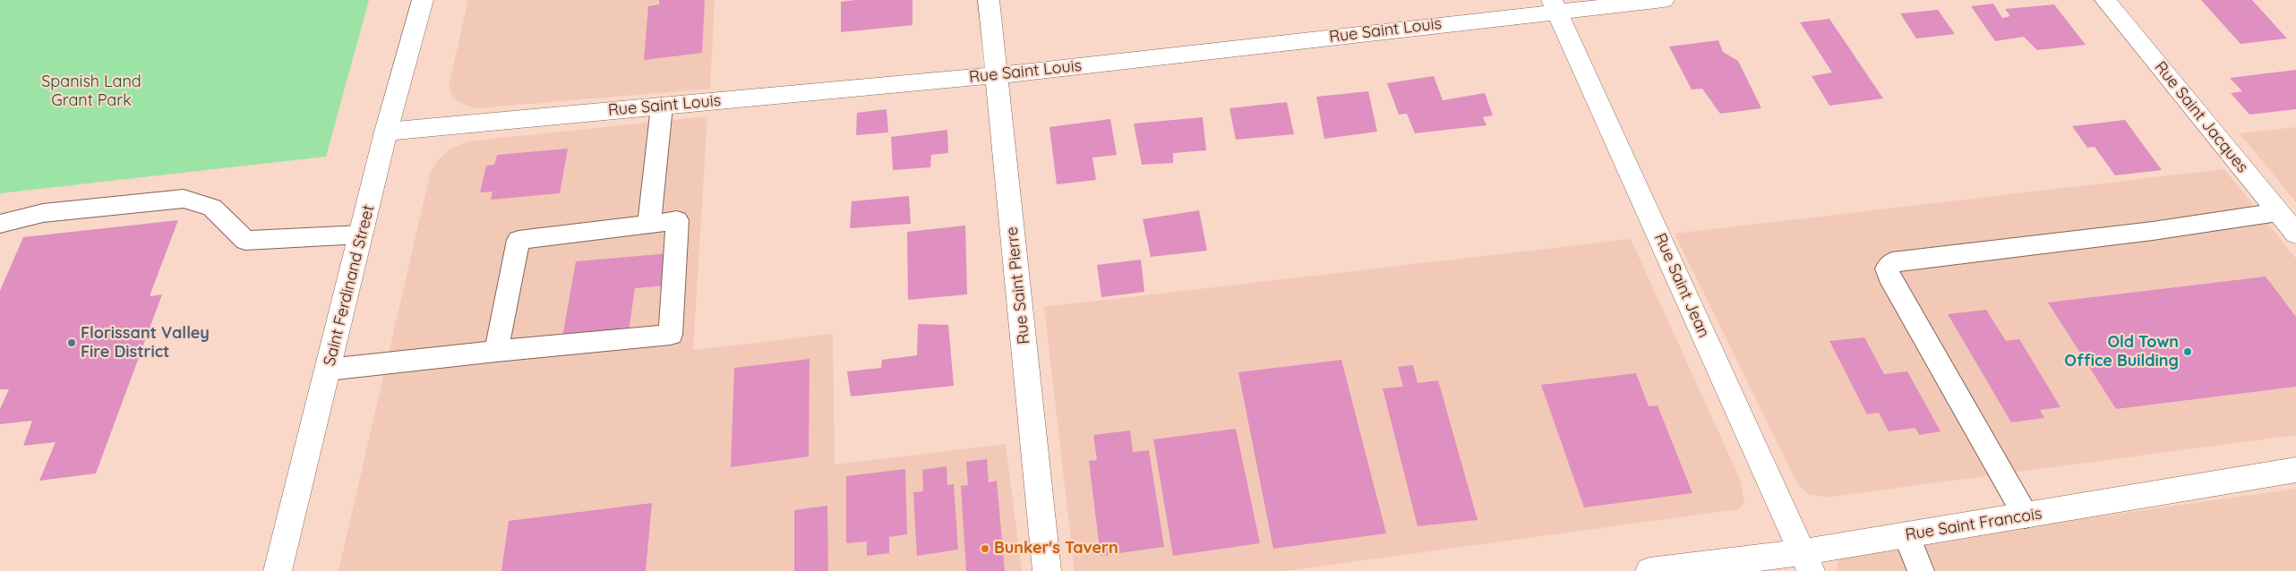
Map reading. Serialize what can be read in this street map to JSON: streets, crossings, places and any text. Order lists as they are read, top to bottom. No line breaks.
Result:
{"streets":{"street":["Rue Saint Louis","Rue Saint Jacques","Saint Ferdinand Street","Rue Saint Pierre","Rue Saint Jean","Rue Saint Francois"]},"crossings":[["Rue Saint Louis","Saint Ferdinand Street"],["Rue Saint Louis","Rue Saint Pierre"],["Rue Saint Louis","Rue Saint Jean"],["Rue Saint Jean","Rue Saint Francois"]],"parks":["Spanish Land Grant Park"],"places":["Florissant Valley Fire District","Old Town Office Building","Bunker's Tavern"]}
